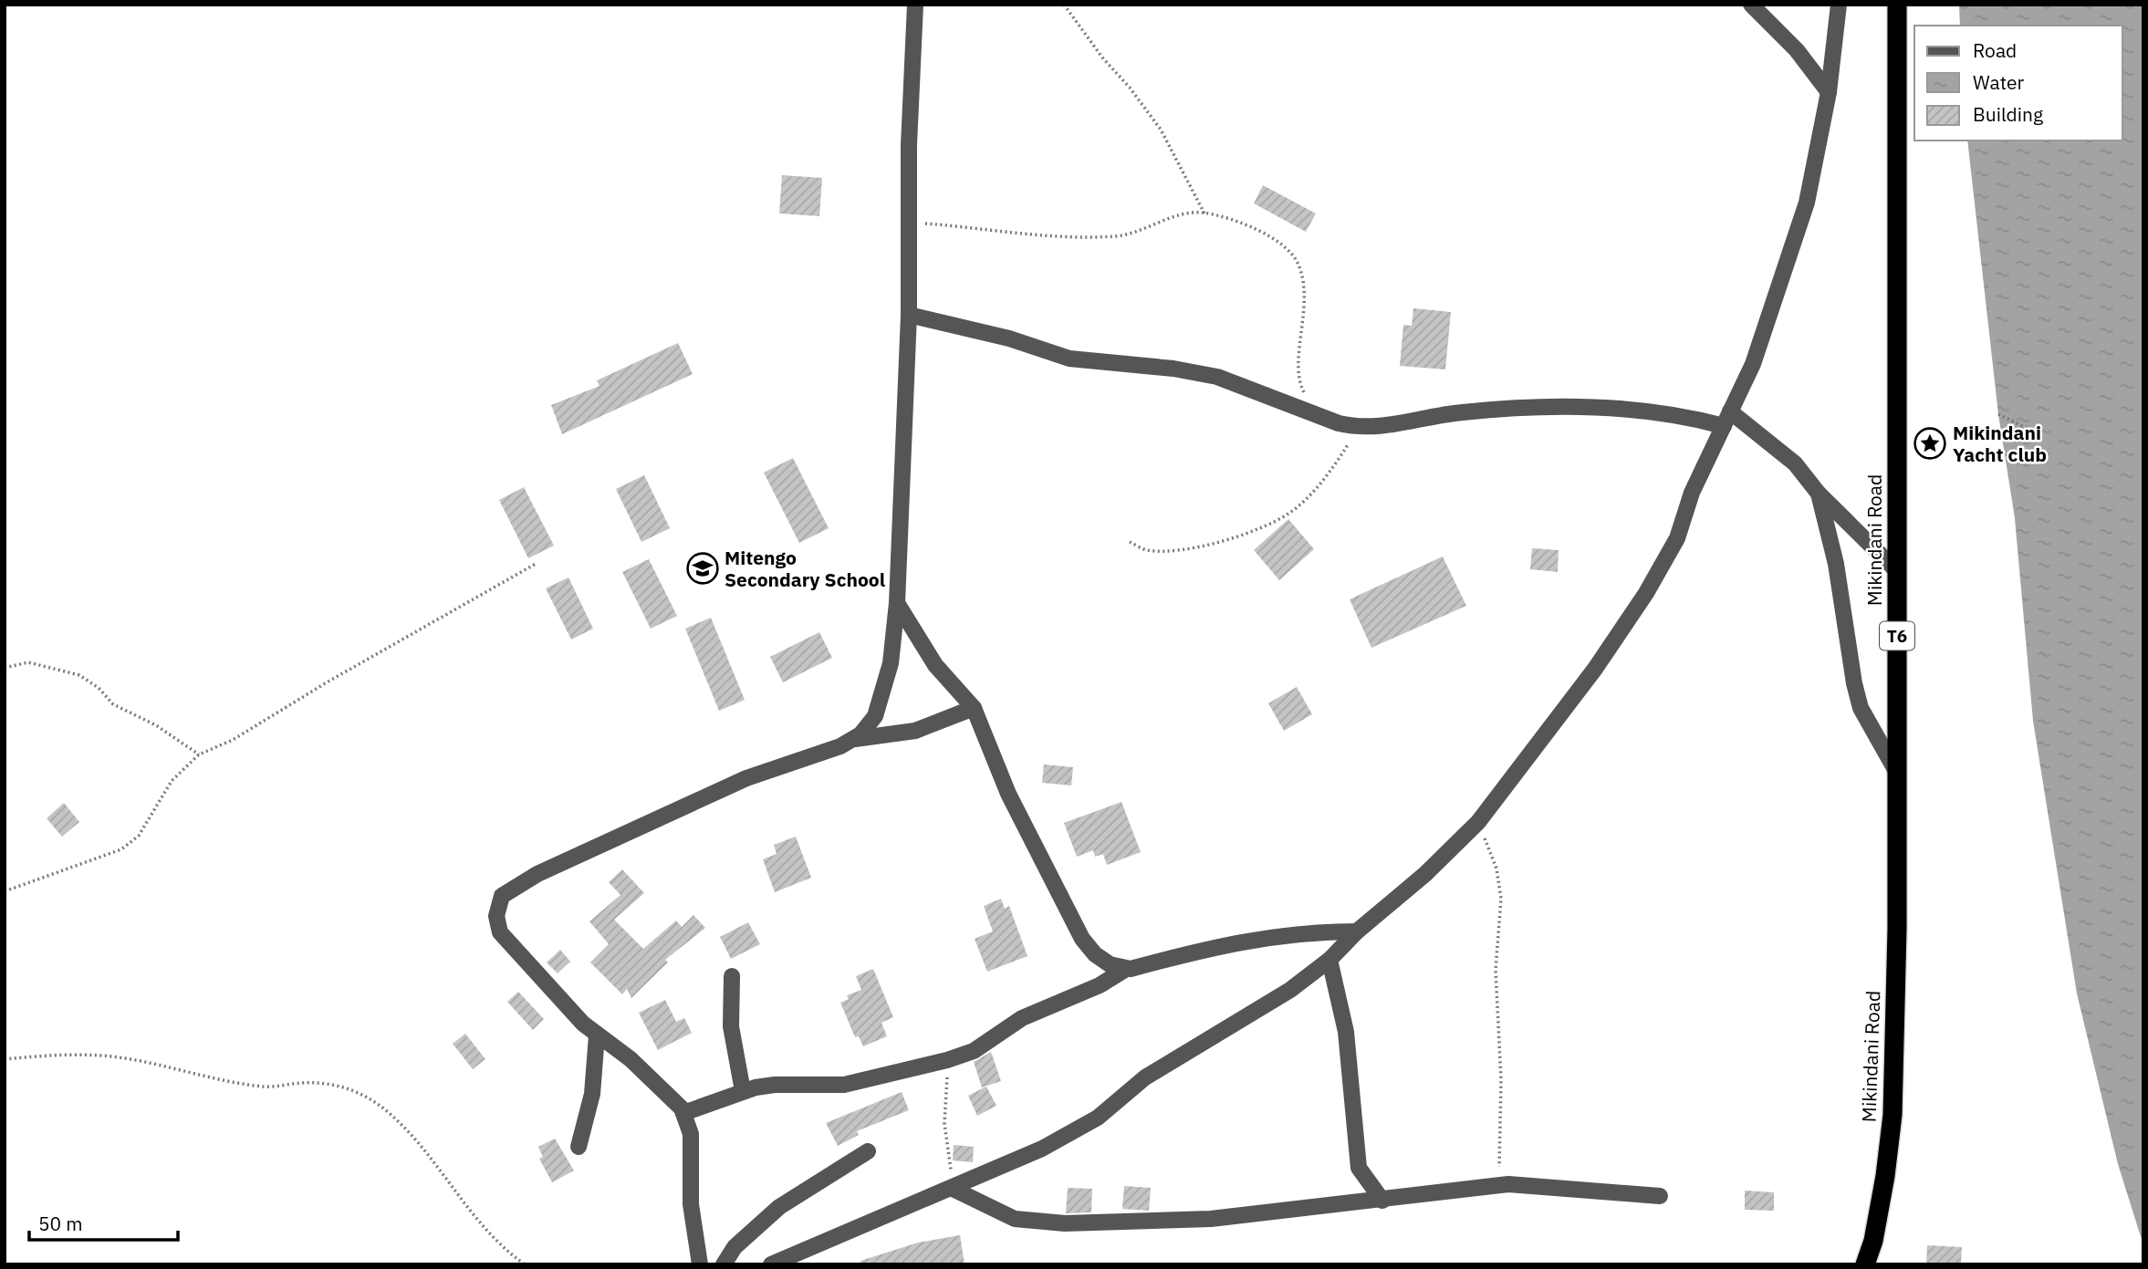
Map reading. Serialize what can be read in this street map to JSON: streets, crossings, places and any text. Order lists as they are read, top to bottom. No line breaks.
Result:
{"streets":{"highway":["Mikindani Road","T6"]},"places":{"place":["Mikindani Yacht club"],"school or university":["Mitengo Secondary School"]},"legend":["Road","Water","Building"],"scale_bar":"50 m"}
